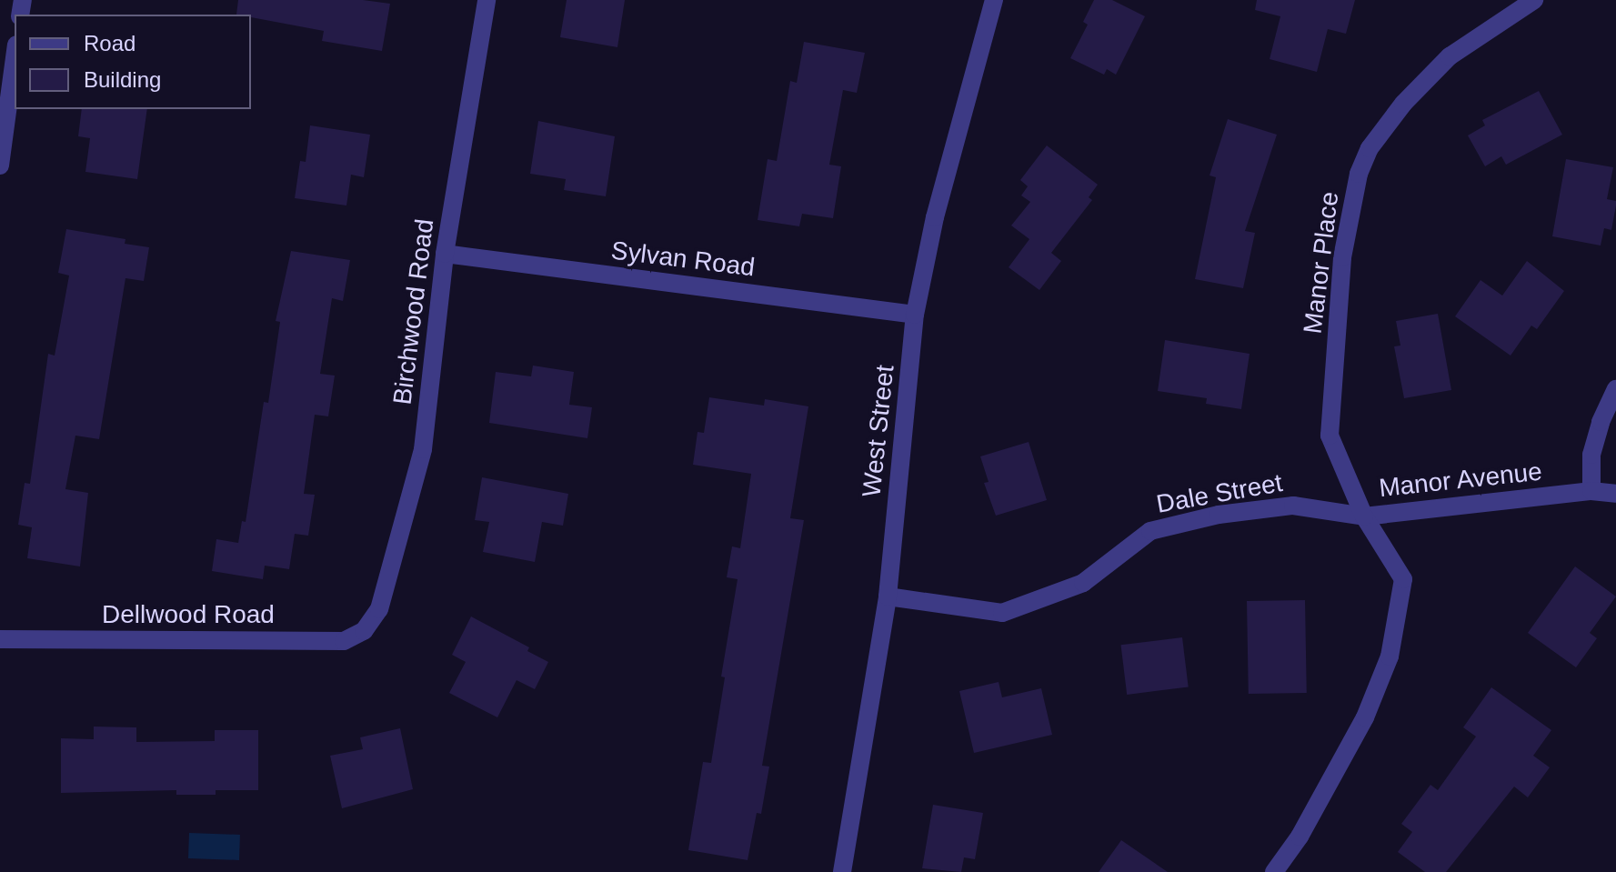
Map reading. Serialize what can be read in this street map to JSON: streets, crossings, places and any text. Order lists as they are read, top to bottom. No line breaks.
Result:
{"streets":{"street":["Sylvan Road","Manor Place","Birchwood Road","West Street","Manor Avenue","Dale Street","Dellwood Road"]},"crossings":[["Sylvan Road","Birchwood Road"],["Sylvan Road","West Street"],["Manor Place","Manor Avenue"],["Manor Place","Dale Street"],["Birchwood Road","Dellwood Road"],["West Street","Dale Street"],["Manor Avenue","Dale Street"]],"legend":["Road","Building"]}
